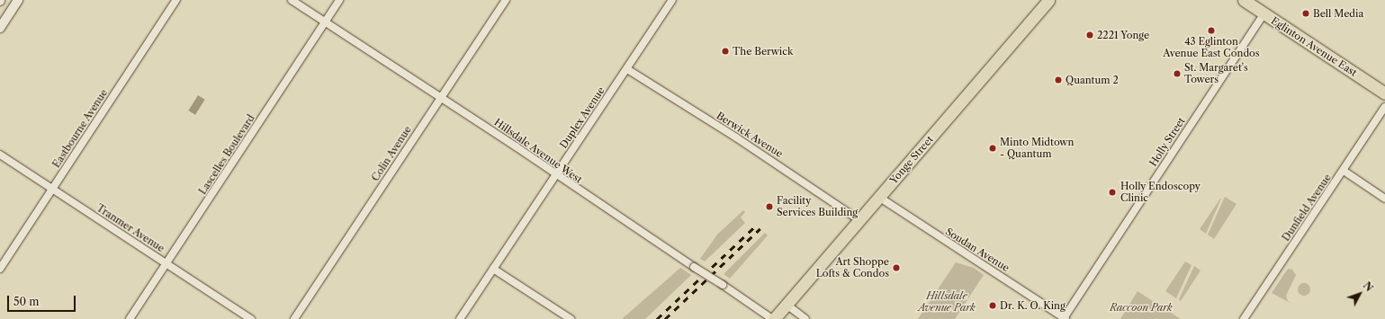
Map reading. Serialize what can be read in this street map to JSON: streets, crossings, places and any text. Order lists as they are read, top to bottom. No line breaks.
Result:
{"streets":{"main road":["Eglinton Avenue East","Yonge Street"],"street":["Duplex Avenue","Eastbourne Avenue","Berwick Avenue","Holly Street","Hillsdale Avenue West","Colin Avenue","Lascelles Boulevard","Dunfield Avenue","Tranmer Avenue","Soudan Avenue"]},"crossings":[["Eglinton Avenue East","Holly Street"],["Duplex Avenue","Berwick Avenue"],["Duplex Avenue","Hillsdale Avenue West"],["Eastbourne Avenue","Tranmer Avenue"],["Berwick Avenue","Yonge Street"],["Holly Street","Soudan Avenue"],["Hillsdale Avenue West","Colin Avenue"],["Hillsdale Avenue West","Lascelles Boulevard"],["Hillsdale Avenue West","Yonge Street"],["Lascelles Boulevard","Tranmer Avenue"],["Yonge Street","Soudan Avenue"]],"parks":["Hillsdale Avenue Park","Raccoon Park"],"places":["Bell Media","43 Eglinton Avenue East Condos","2221 Yonge","The Berwick","St. Margaret's Towers","Quantum 2","Minto Midtown - Quantum","Holly Endoscopy Clinic","Facility Services Building","Art Shoppe Lofts & Condos","Dr. K. O. King"],"scale_bar":"50 m","north":"top right"}
